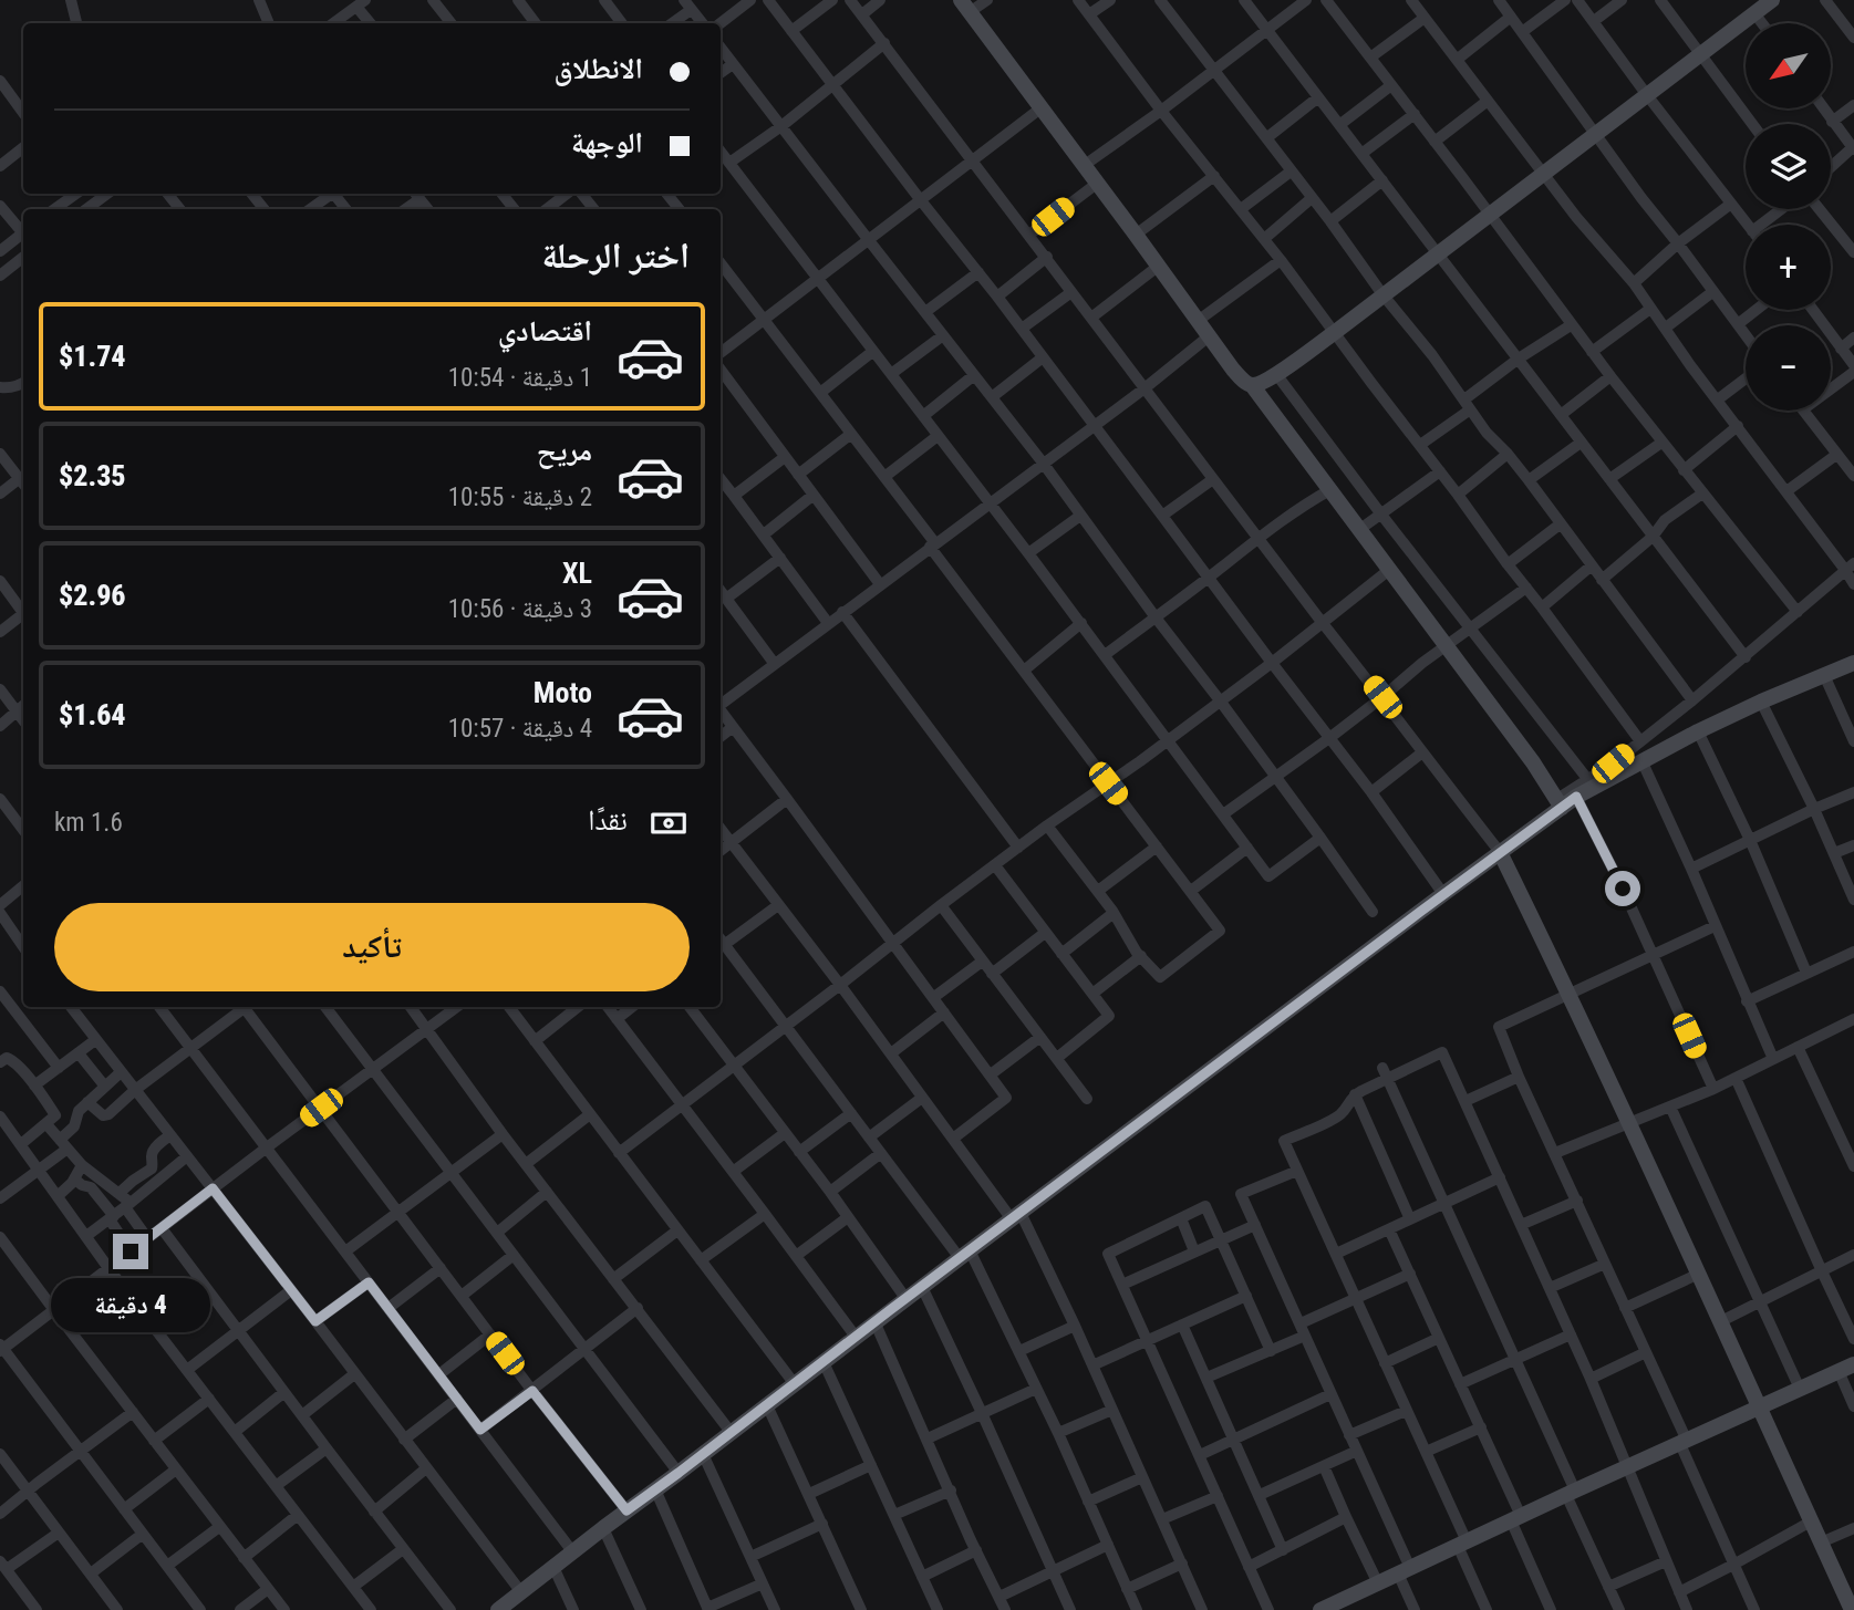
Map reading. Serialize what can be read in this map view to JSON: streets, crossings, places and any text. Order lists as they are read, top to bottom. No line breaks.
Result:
{"north":"bottom left","page":{"map_buttons":["+","−"],"banner":["الانطلاق","الوجهة"],"heading":"اختر الرحلة","list":[{"name":"اقتصادي","note":"1 دقيقة · 10:54","value":"$1.74"},{"name":"مريح","note":"2 دقيقة · 10:55","value":"$2.35"},{"name":"XL","note":"3 دقيقة · 10:56","value":"$2.96"},{"name":"Moto","note":"4 دقيقة · 10:57","value":"$1.64"}],"pay":["نقدًا","1.6 km"],"buttons":"تأكيد","bubble":"4 دقيقة"}}
